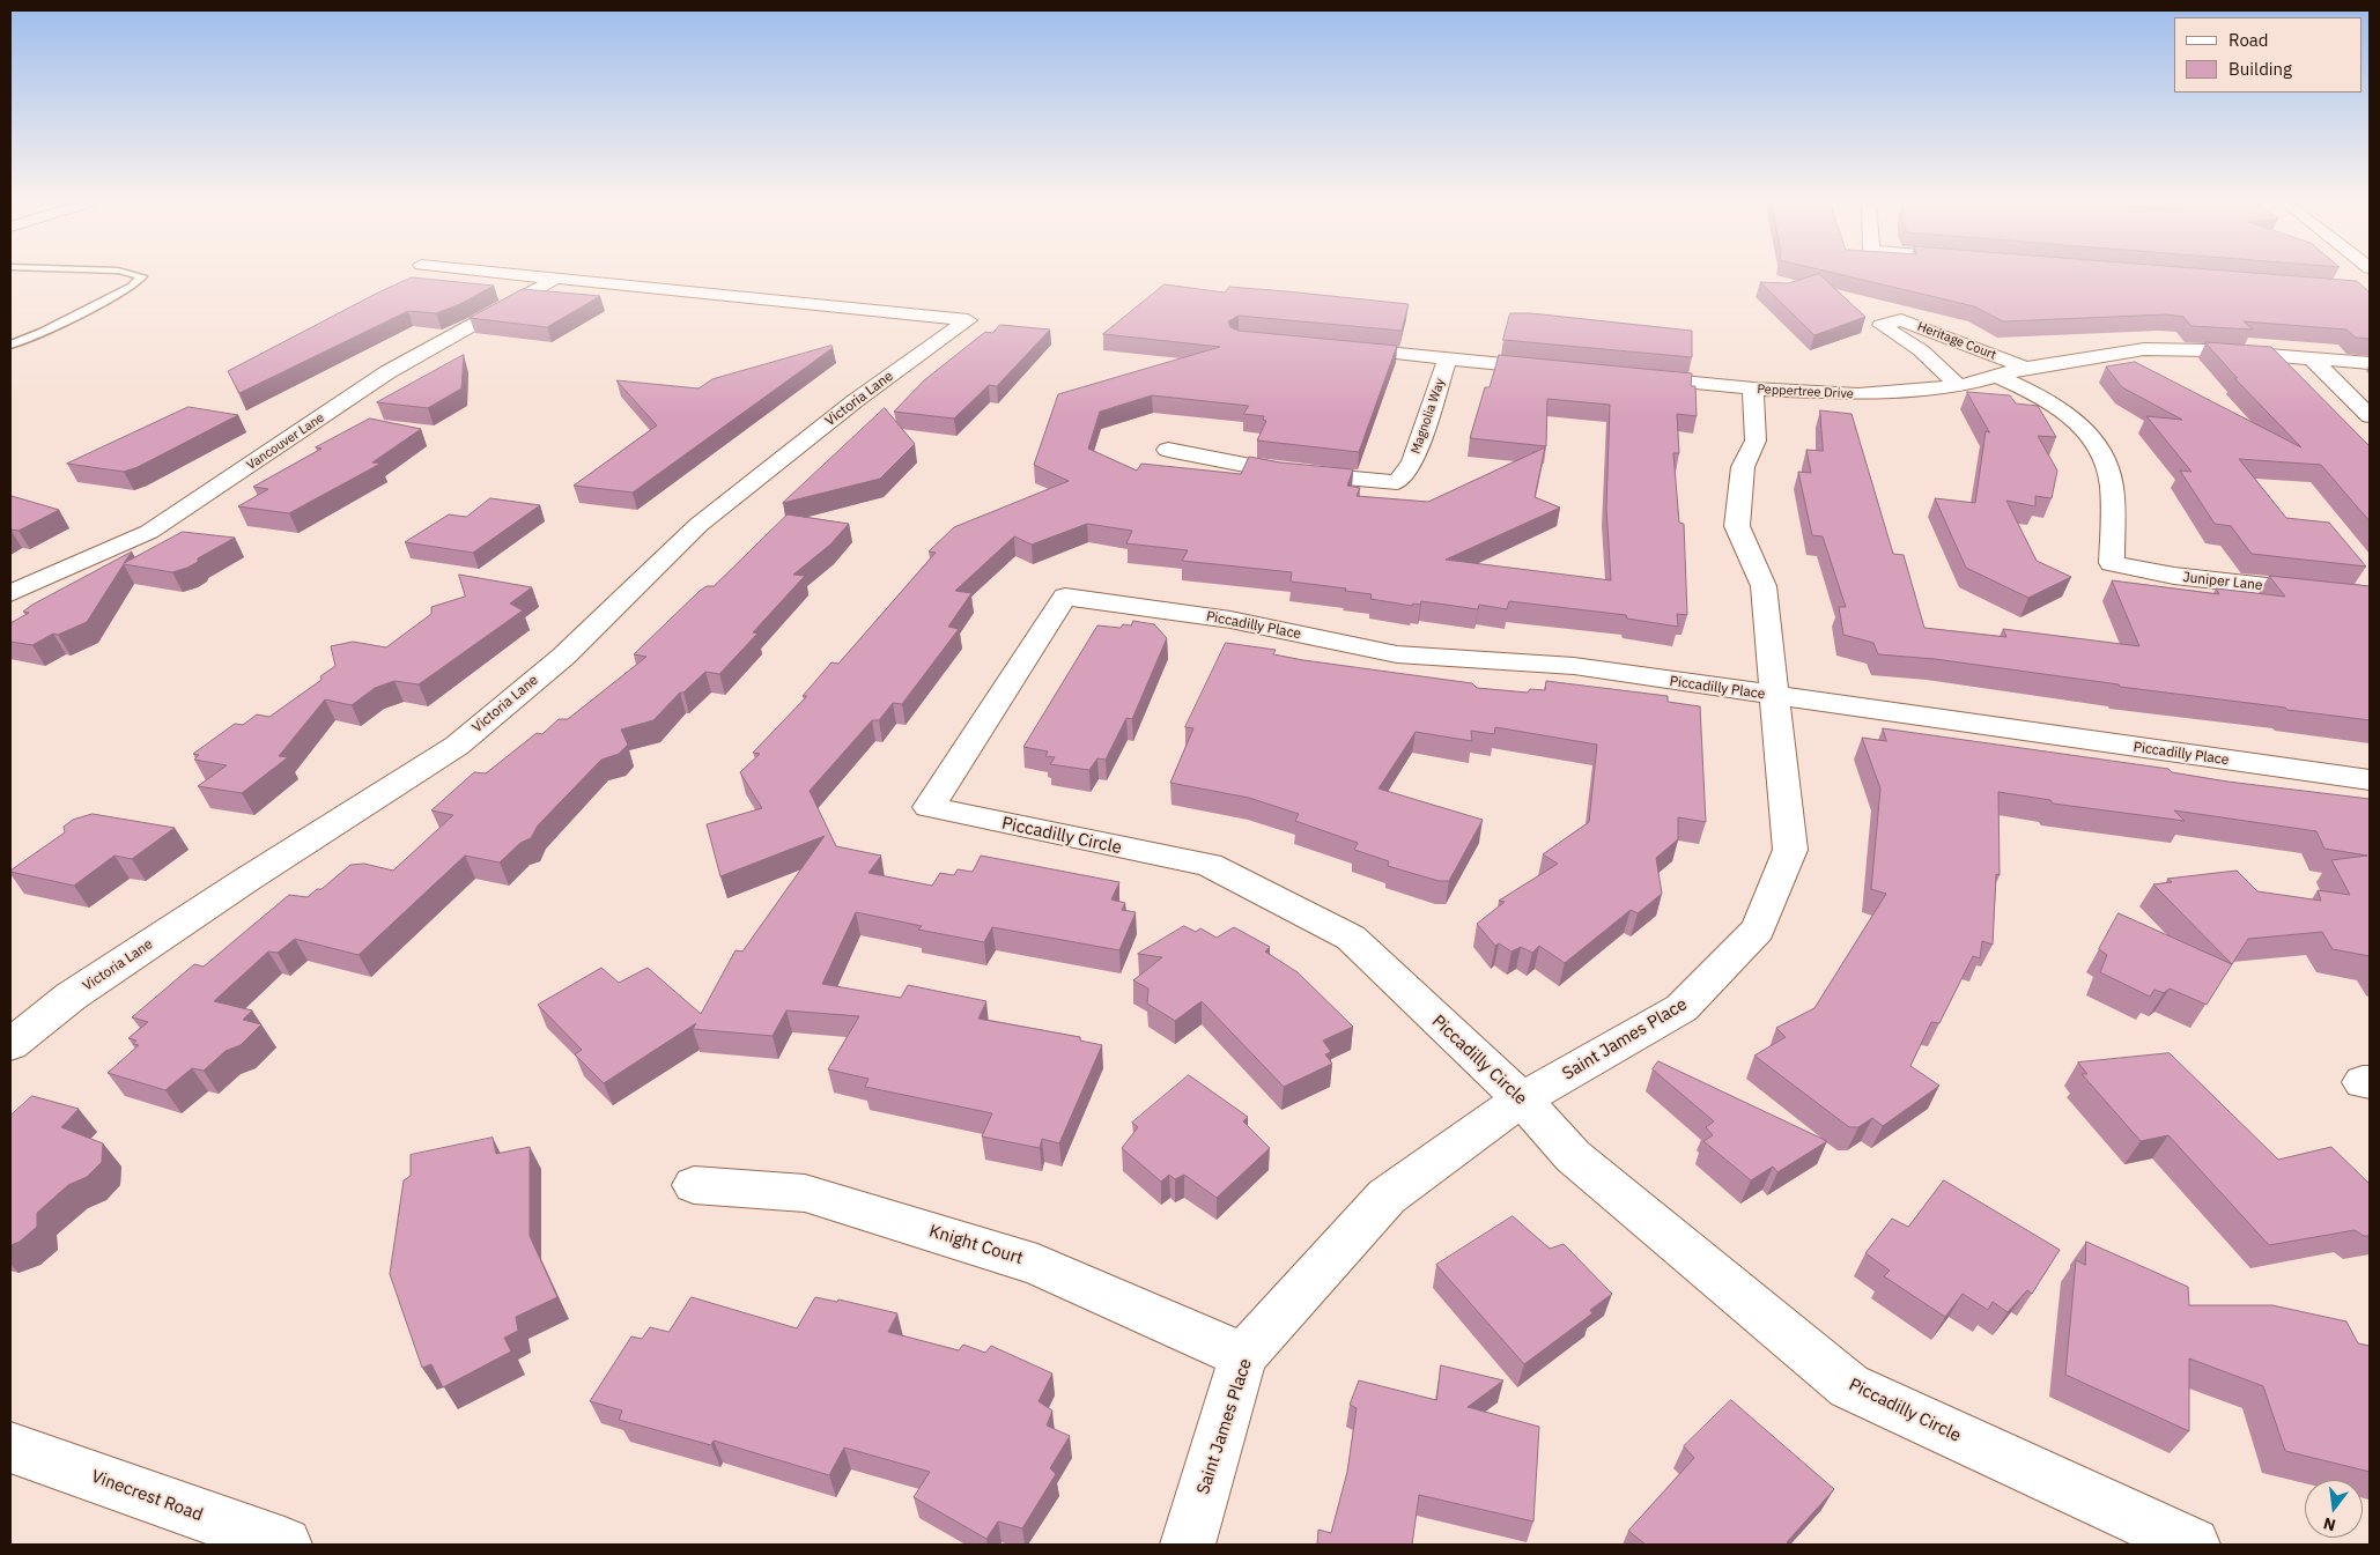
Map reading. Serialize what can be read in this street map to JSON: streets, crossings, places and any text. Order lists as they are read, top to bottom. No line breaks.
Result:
{"streets":{"street":["Heritage Court","Peppertree Drive","Victoria Lane","Magnolia Way","Vancouver Lane","Juniper Lane","Piccadilly Place","Piccadilly Circle","Saint James Place","Knight Court","Vinecrest Road"]},"crossings":[["Heritage Court","Peppertree Drive"],["Peppertree Drive","Juniper Lane"],["Peppertree Drive","Saint James Place"],["Victoria Lane","Vancouver Lane"],["Piccadilly Place","Piccadilly Circle"],["Piccadilly Place","Saint James Place"],["Piccadilly Circle","Saint James Place"],["Saint James Place","Knight Court"]],"legend":["Road","Building"],"north":"bottom"}
